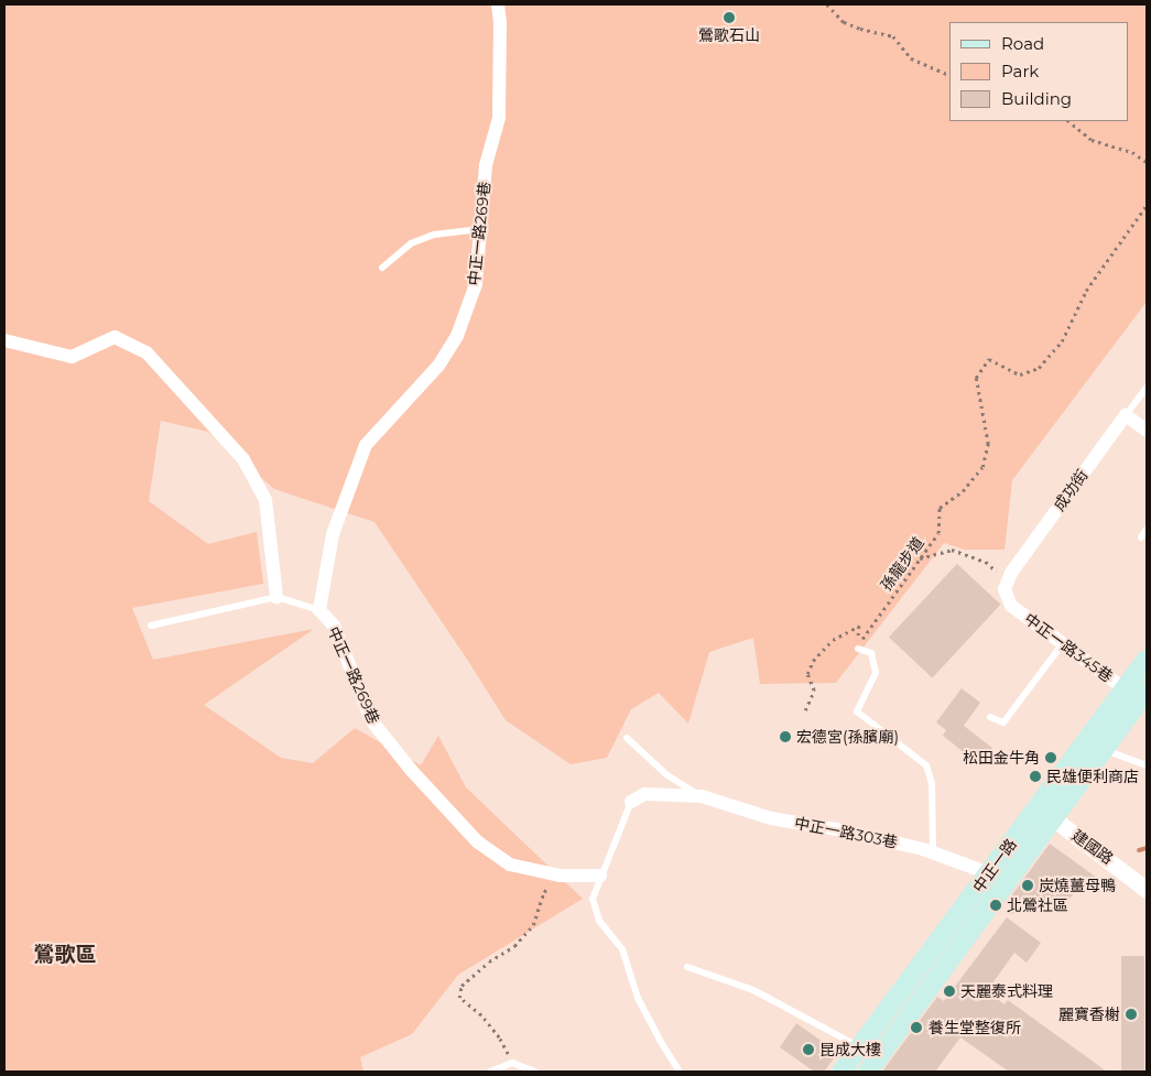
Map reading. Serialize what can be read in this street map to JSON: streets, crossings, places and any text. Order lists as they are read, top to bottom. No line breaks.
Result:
{"streets":{"main road":["中正一路"],"street":["中正一路269巷","成功街","中正一路345巷","中正一路303巷","建國路"],"path":["孫龍步道"]},"crossings":[["成功街","中正一路345巷"],["中正一路345巷","中正一路"],["中正一路303巷","中正一路"],["建國路","中正一路"]],"districts":["鶯歌區"],"places":["鶯歌石山","宏德宮(孫臏廟)","松田金牛角","民雄便利商店","炭燒薑母鴨","北鶯社區","天麗泰式料理","麗寶香榭","養生堂整復所","昆成大樓"],"legend":["Road","Park","Building"]}
